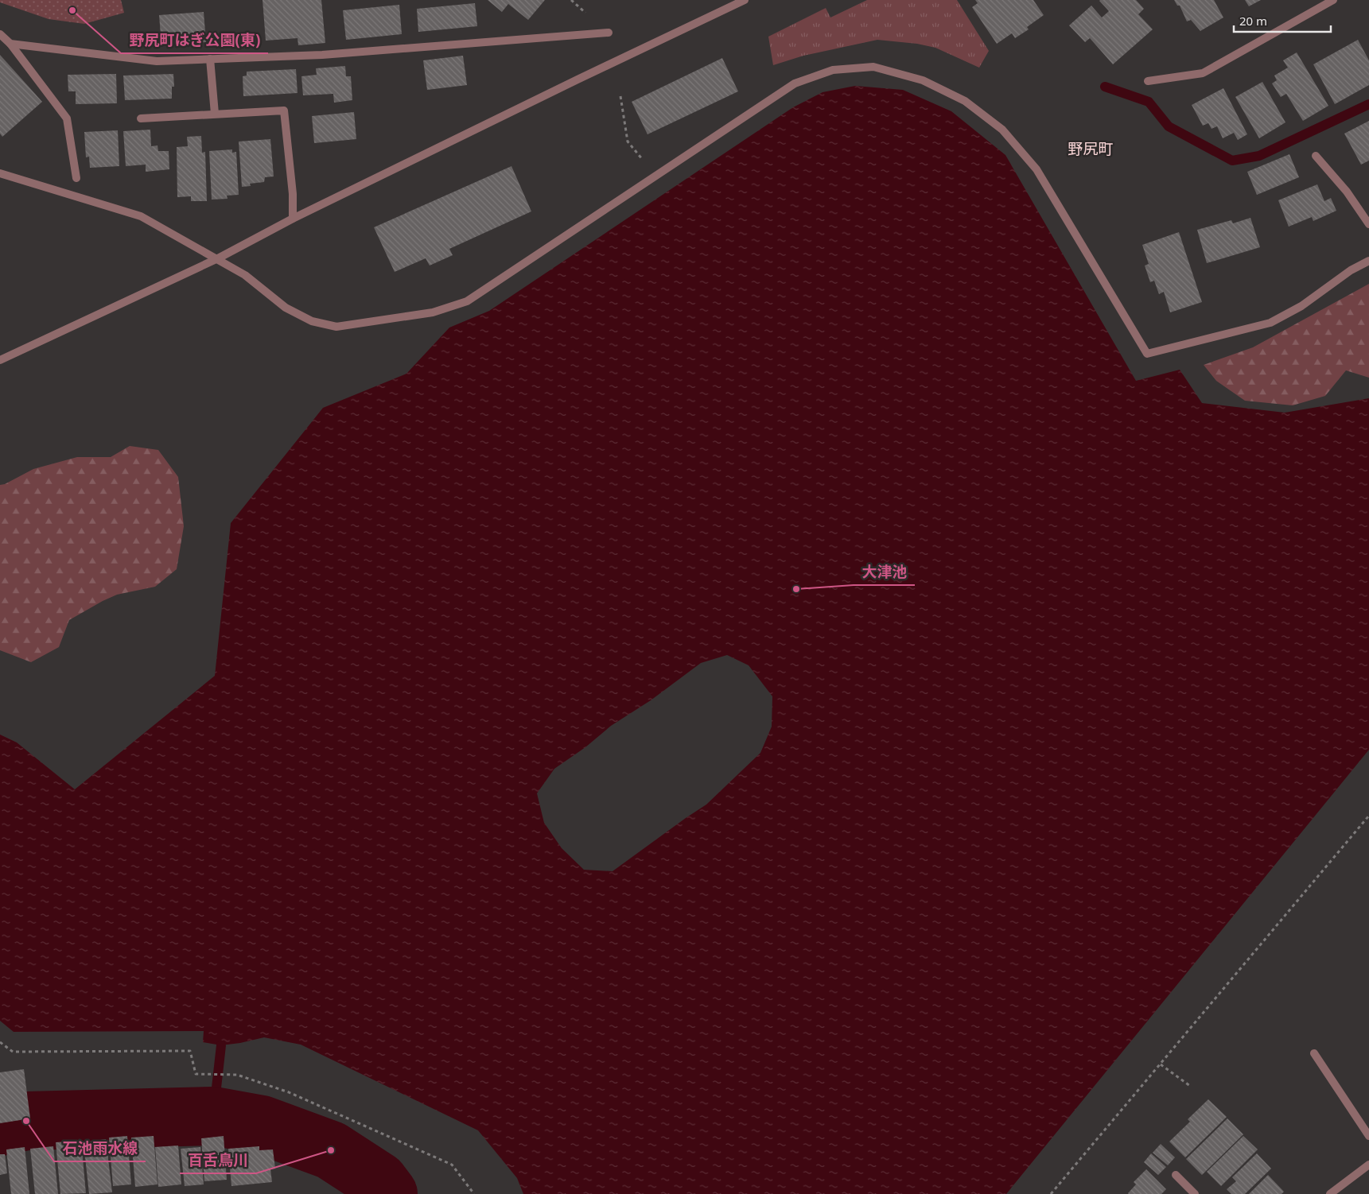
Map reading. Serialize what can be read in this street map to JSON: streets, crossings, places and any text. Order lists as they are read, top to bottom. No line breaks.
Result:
{"districts":["野尻町"],"places":["野尻町はぎ公園(東)","大津池","石池雨水線","百舌鳥川"],"scale_bar":"20 m"}
